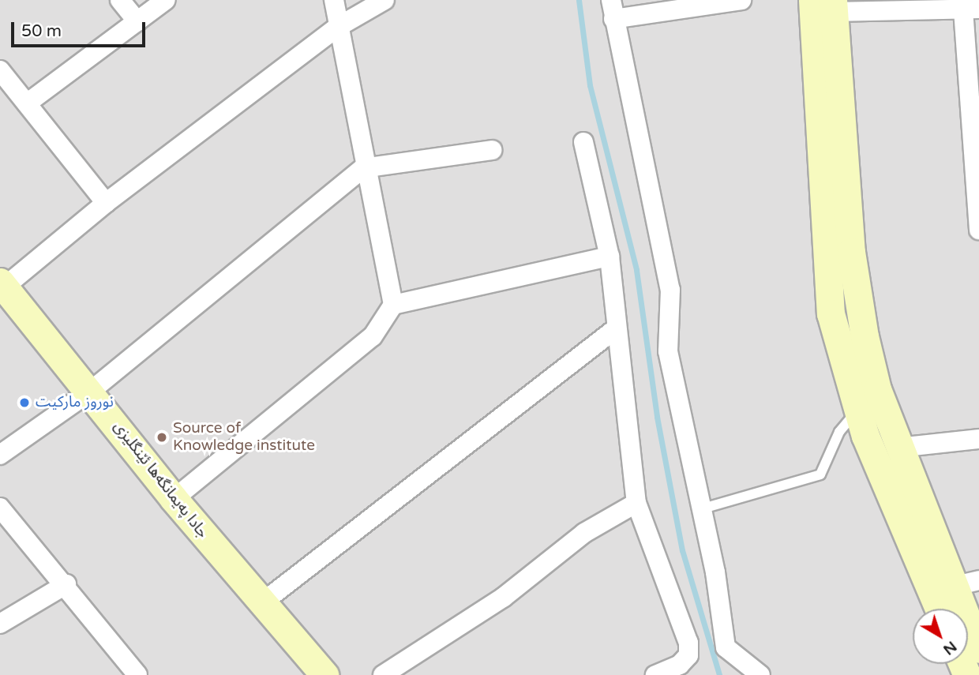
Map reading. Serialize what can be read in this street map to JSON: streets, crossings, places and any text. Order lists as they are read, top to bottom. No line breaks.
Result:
{"streets":{"main road":["جادا په‌يمانگه‌ها ئێنگليزى"]},"places":["نوروز ماركيت","Source of Knowledge institute"],"scale_bar":"50 m","north":"bottom right"}
